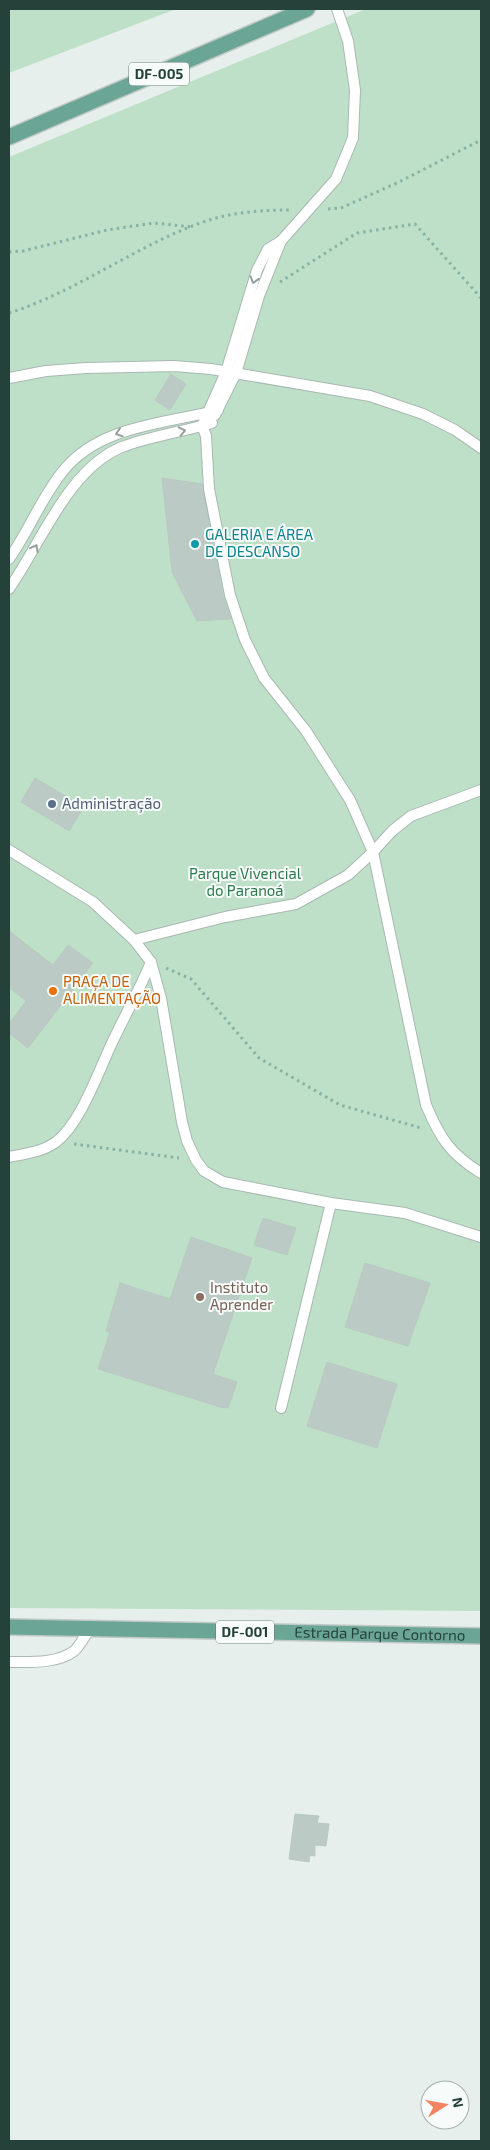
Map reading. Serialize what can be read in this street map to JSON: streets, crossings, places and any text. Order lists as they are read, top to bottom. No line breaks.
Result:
{"streets":{"main road":["DF-005","DF-001","Estrada Parque Contorno"]},"parks":["Parque Vivencial do Paranoá"],"places":["GALERIA E ÁREA DE DESCANSO","Administração","PRAÇA DE ALIMENTAÇÃO","Instituto Aprender"],"north":"right"}
